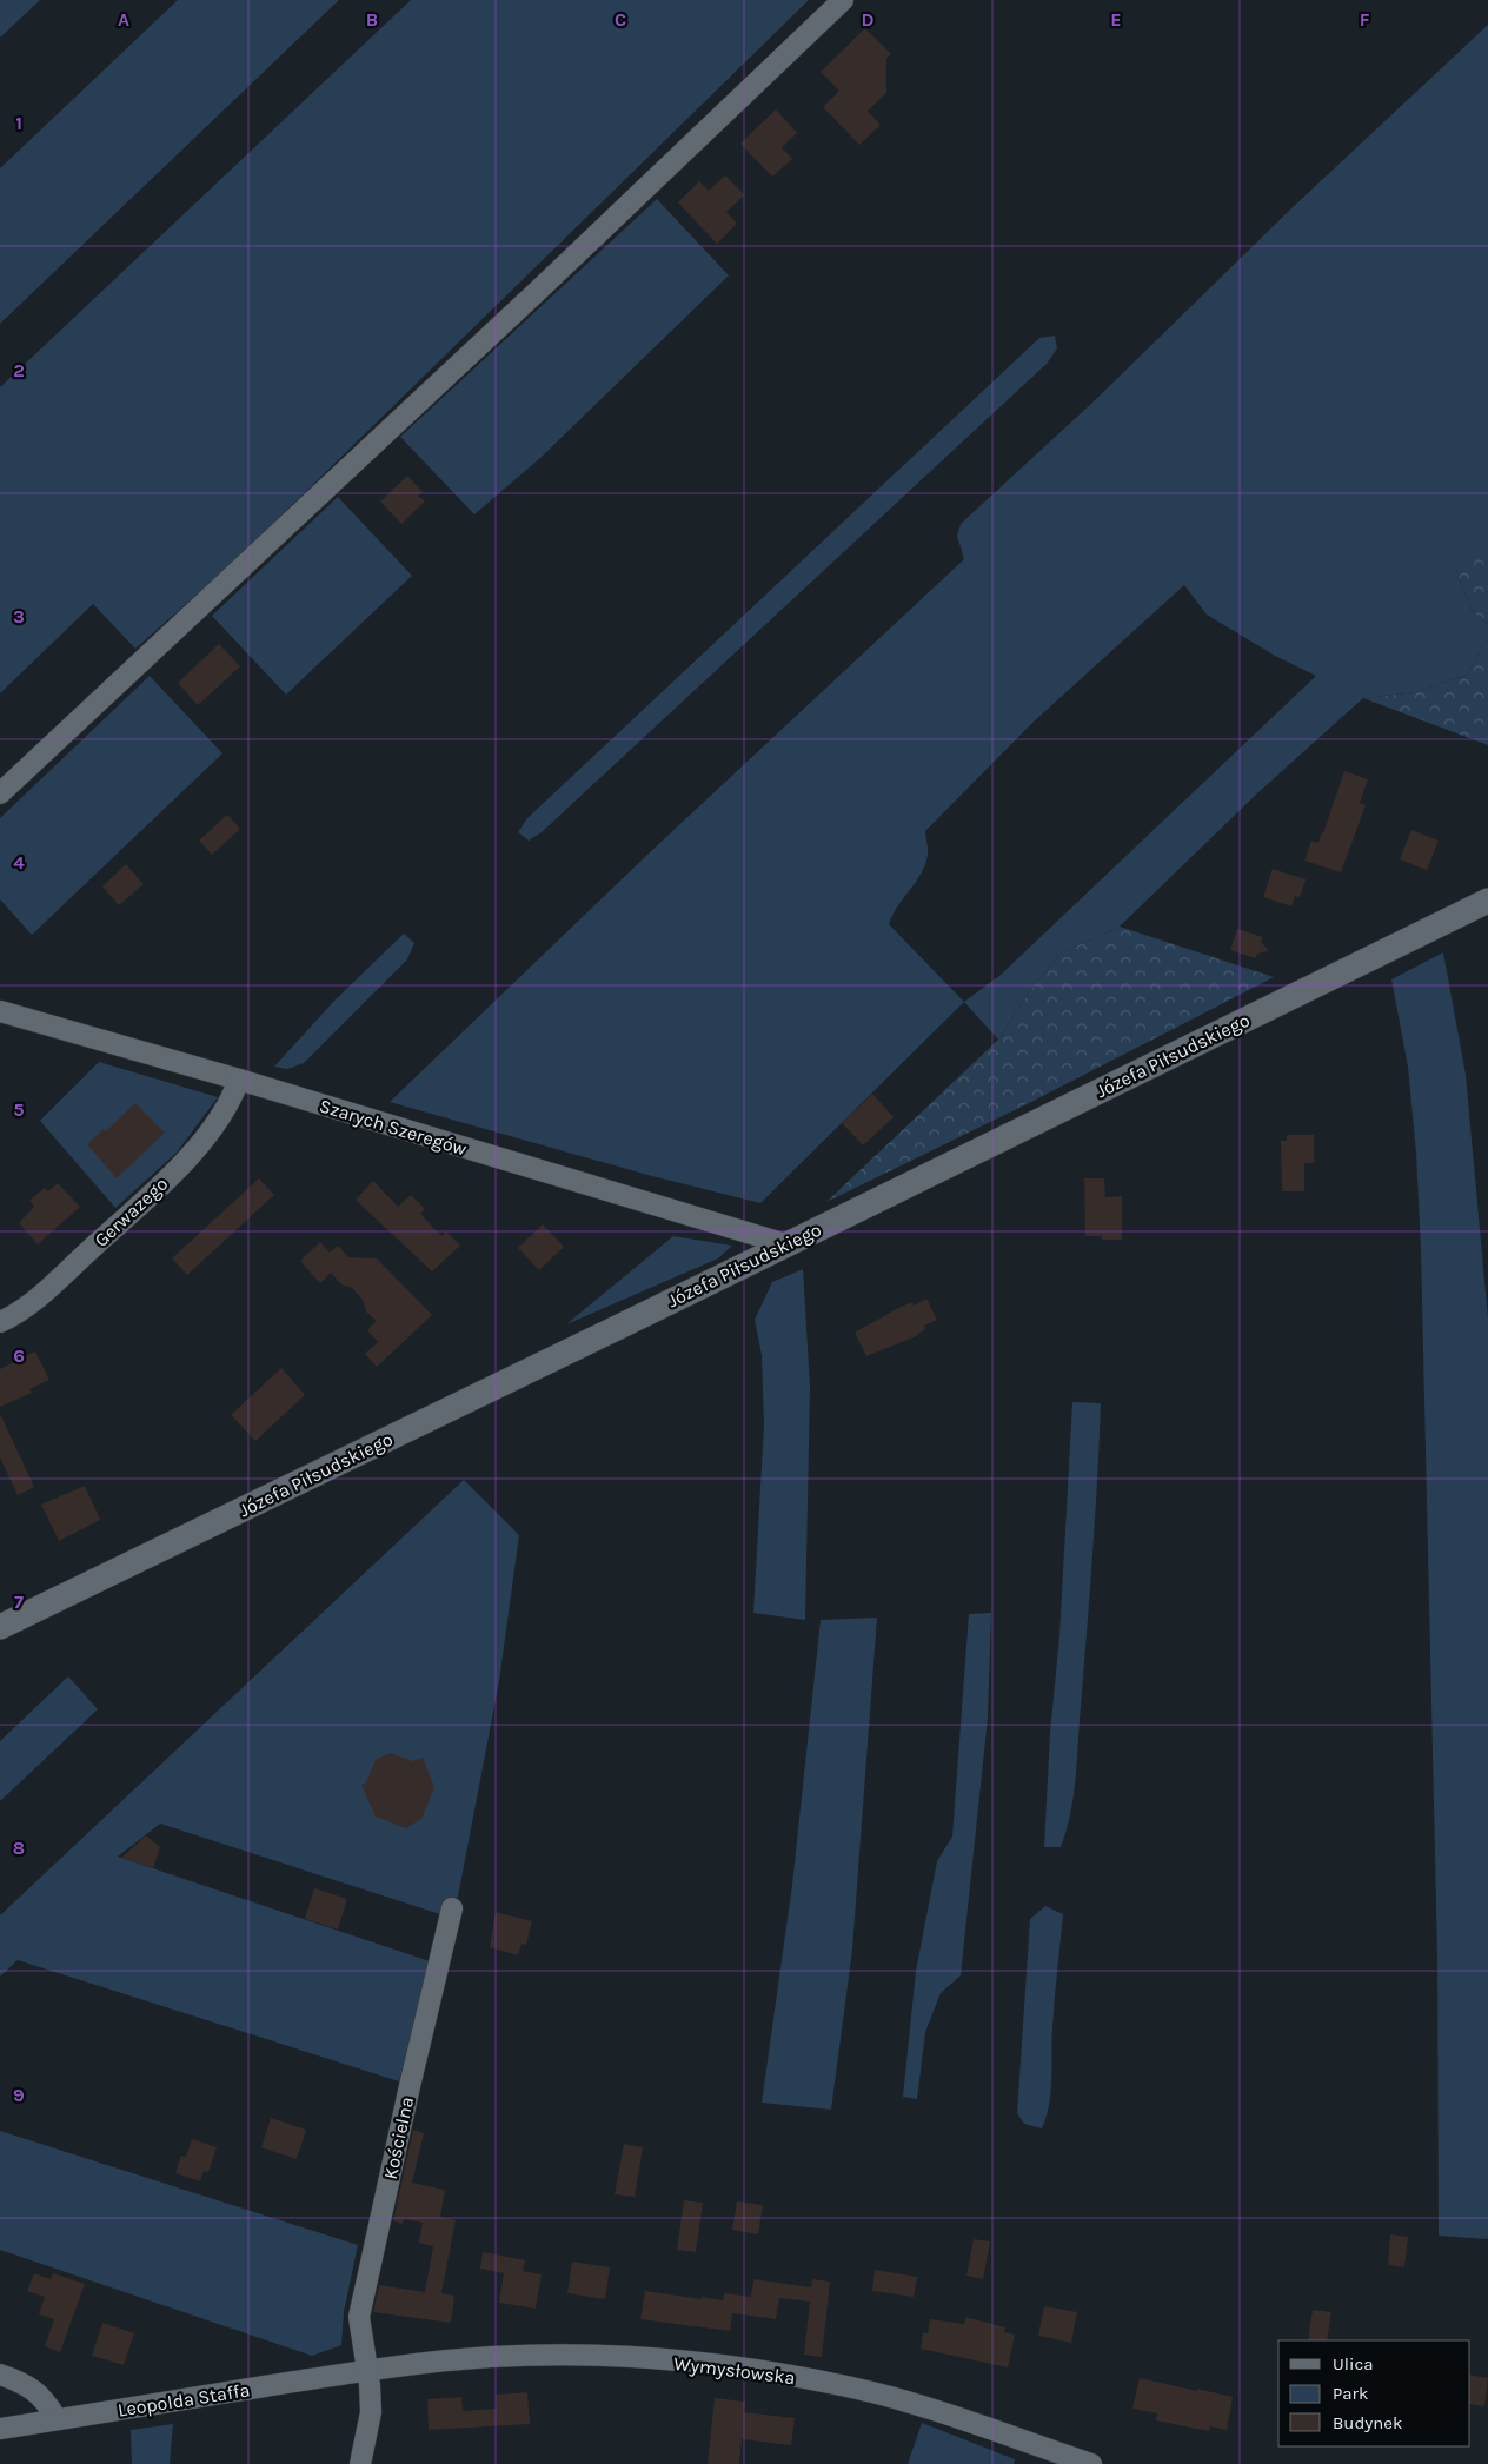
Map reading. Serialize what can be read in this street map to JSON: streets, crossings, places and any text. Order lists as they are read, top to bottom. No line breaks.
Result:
{"streets":{"street":["Józefa Piłsudskiego","Szarych Szeregów","Gerwazego","Kościelna","Wymysłowska","Leopolda Staffa"]},"crossings":[["Józefa Piłsudskiego","Szarych Szeregów"],["Szarych Szeregów","Gerwazego"],["Kościelna","Wymysłowska"],["Kościelna","Leopolda Staffa"],["Wymysłowska","Leopolda Staffa"]],"legend":["Ulica","Park","Budynek"],"grid":{"columns":["A","B","C","D","E","F"],"rows":["1","2","3","4","5","6","7","8","9"]}}
